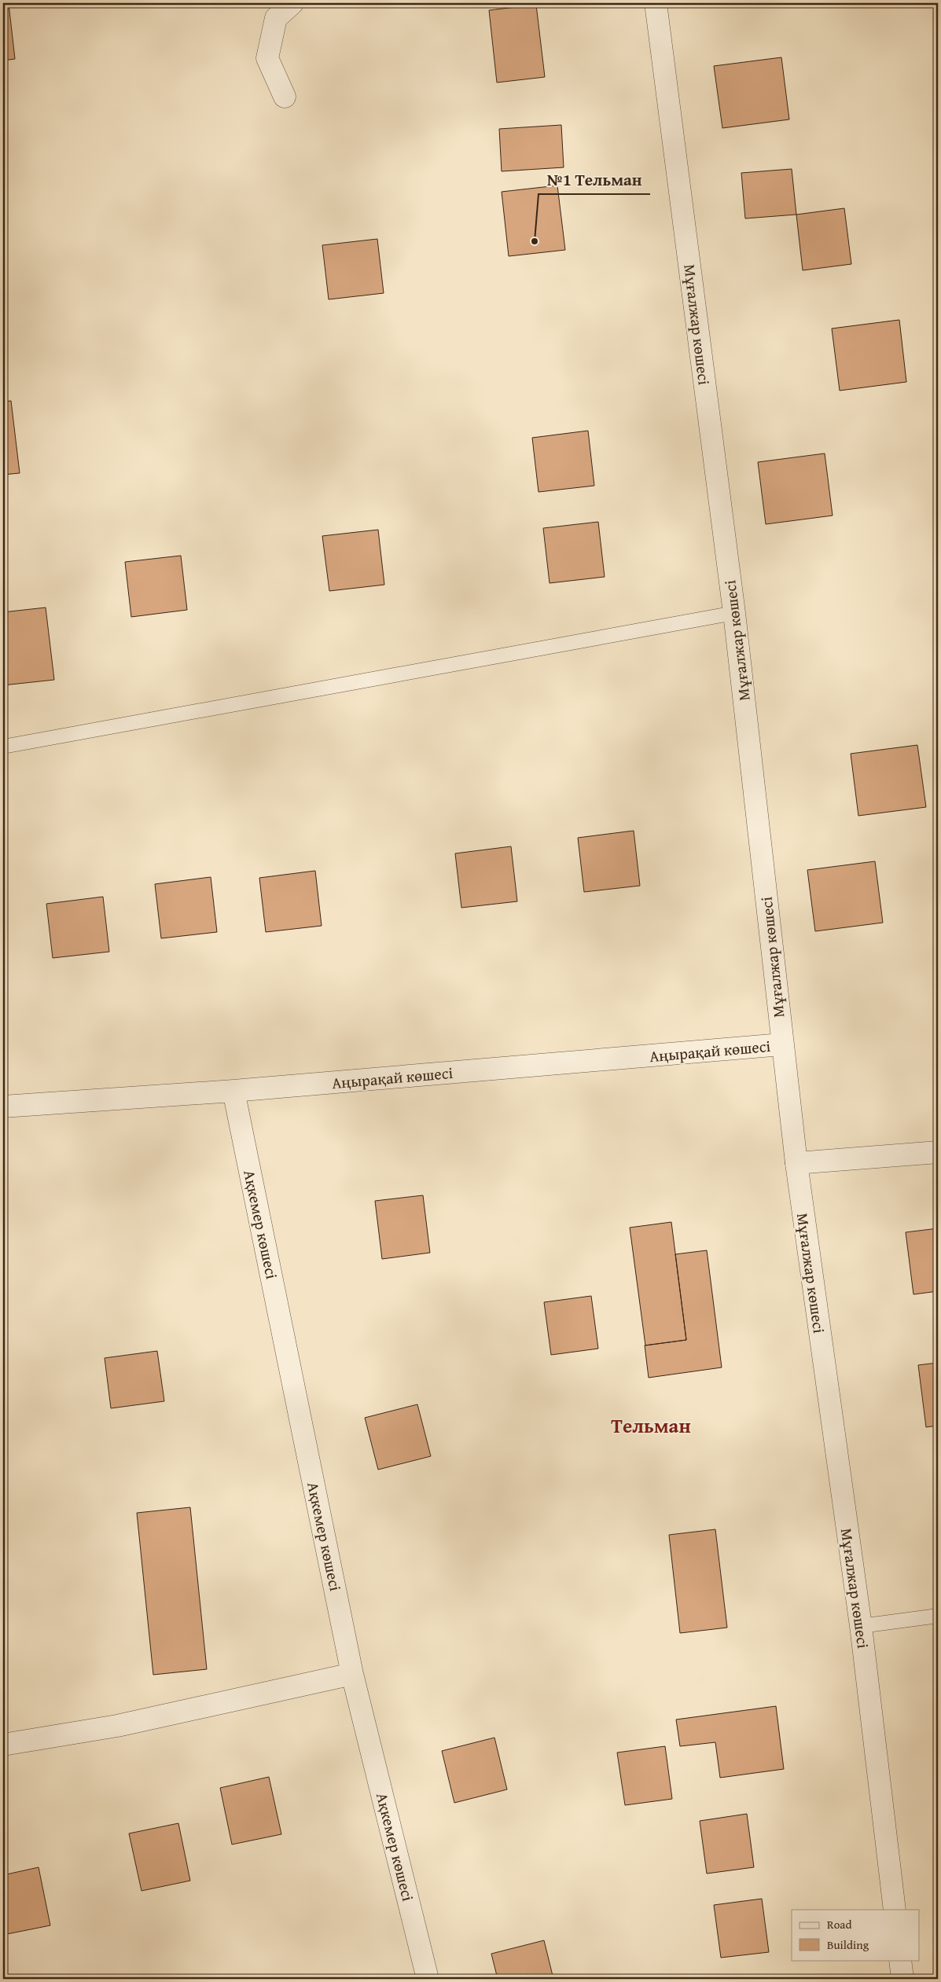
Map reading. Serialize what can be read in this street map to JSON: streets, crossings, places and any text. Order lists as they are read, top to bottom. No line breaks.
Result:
{"streets":{"street":["Мұғалжар көшесі","Аңырақай көшесі","Ақкемер көшесі"]},"crossings":[["Мұғалжар көшесі","Аңырақай көшесі"],["Аңырақай көшесі","Ақкемер көшесі"]],"districts":["Тельман"],"places":["№1 Тельман"],"legend":["Road","Building"]}
